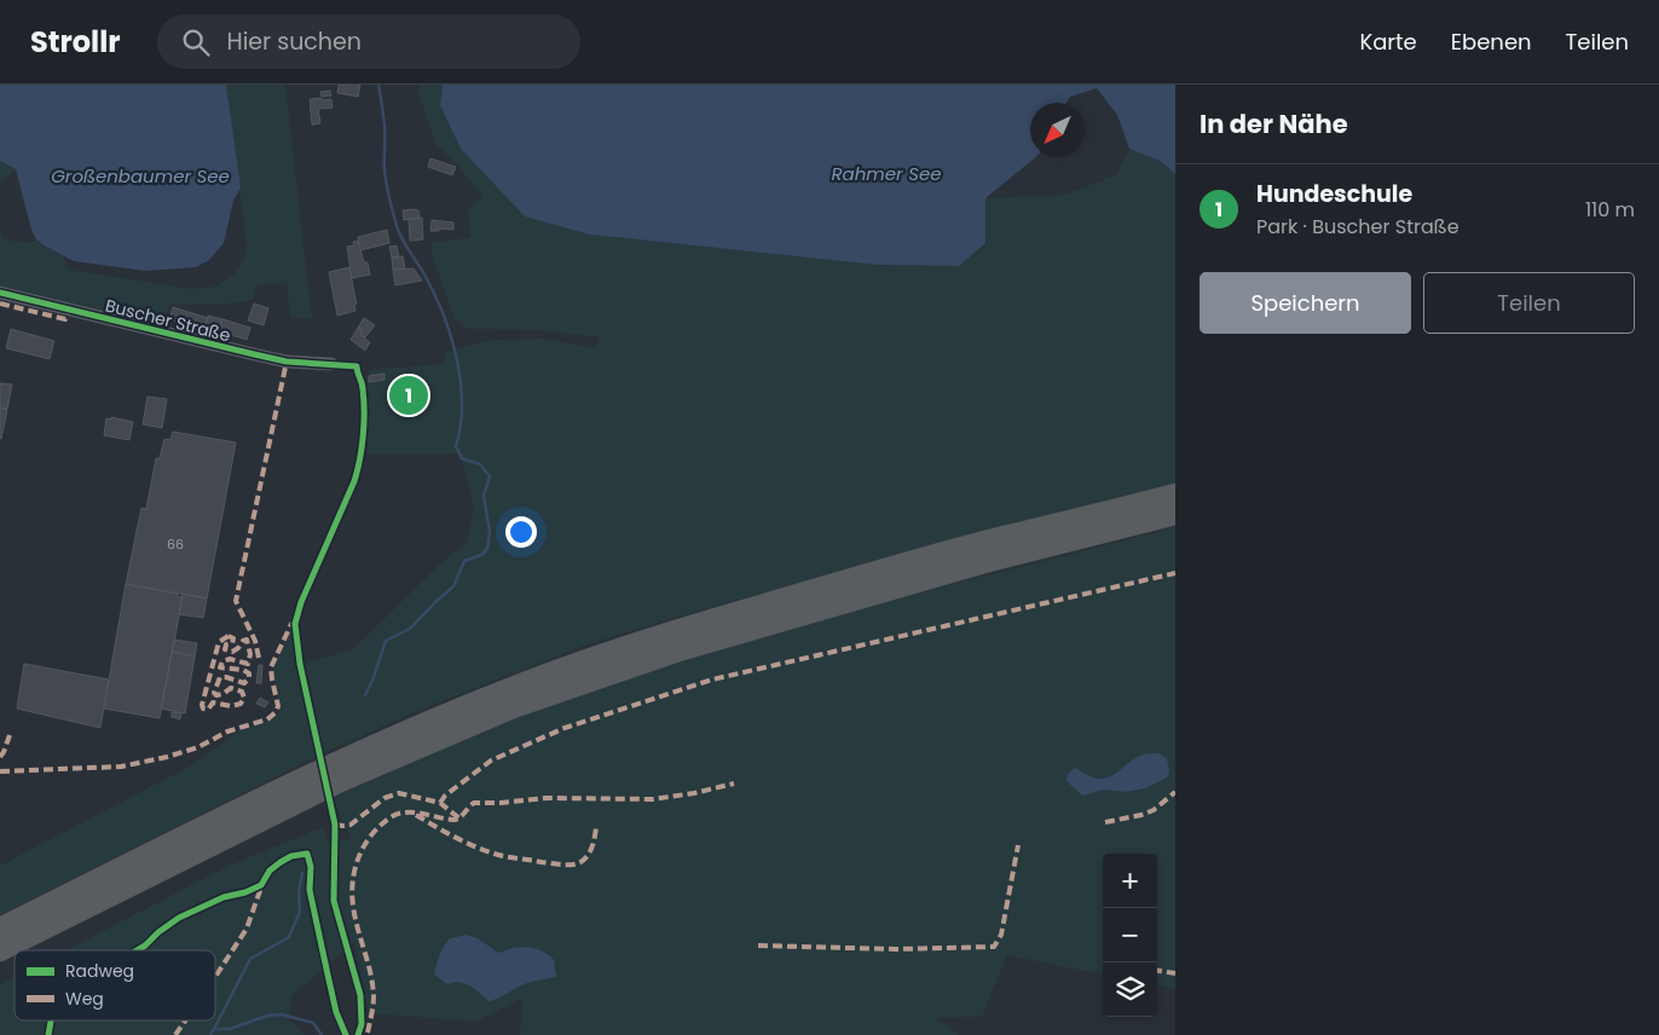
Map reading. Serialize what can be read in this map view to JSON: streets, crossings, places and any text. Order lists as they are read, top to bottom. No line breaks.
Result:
{"streets":{"street":["Buscher Straße"]},"water":["Rahmer See","Großenbaumer See"],"house_numbers":["66"],"legend":["Radweg","Weg"],"north":"bottom left","page":{"header":"Strollr","search":"Hier suchen","nav":["Karte","Ebenen","Teilen"],"heading":"In der Nähe","list":[{"mark":"1","name":"Hundeschule","note":"Park · Buscher Straße","value":"110 m"}],"buttons":["Speichern","Teilen"],"pins":"1","map_buttons":["+","−"]}}
